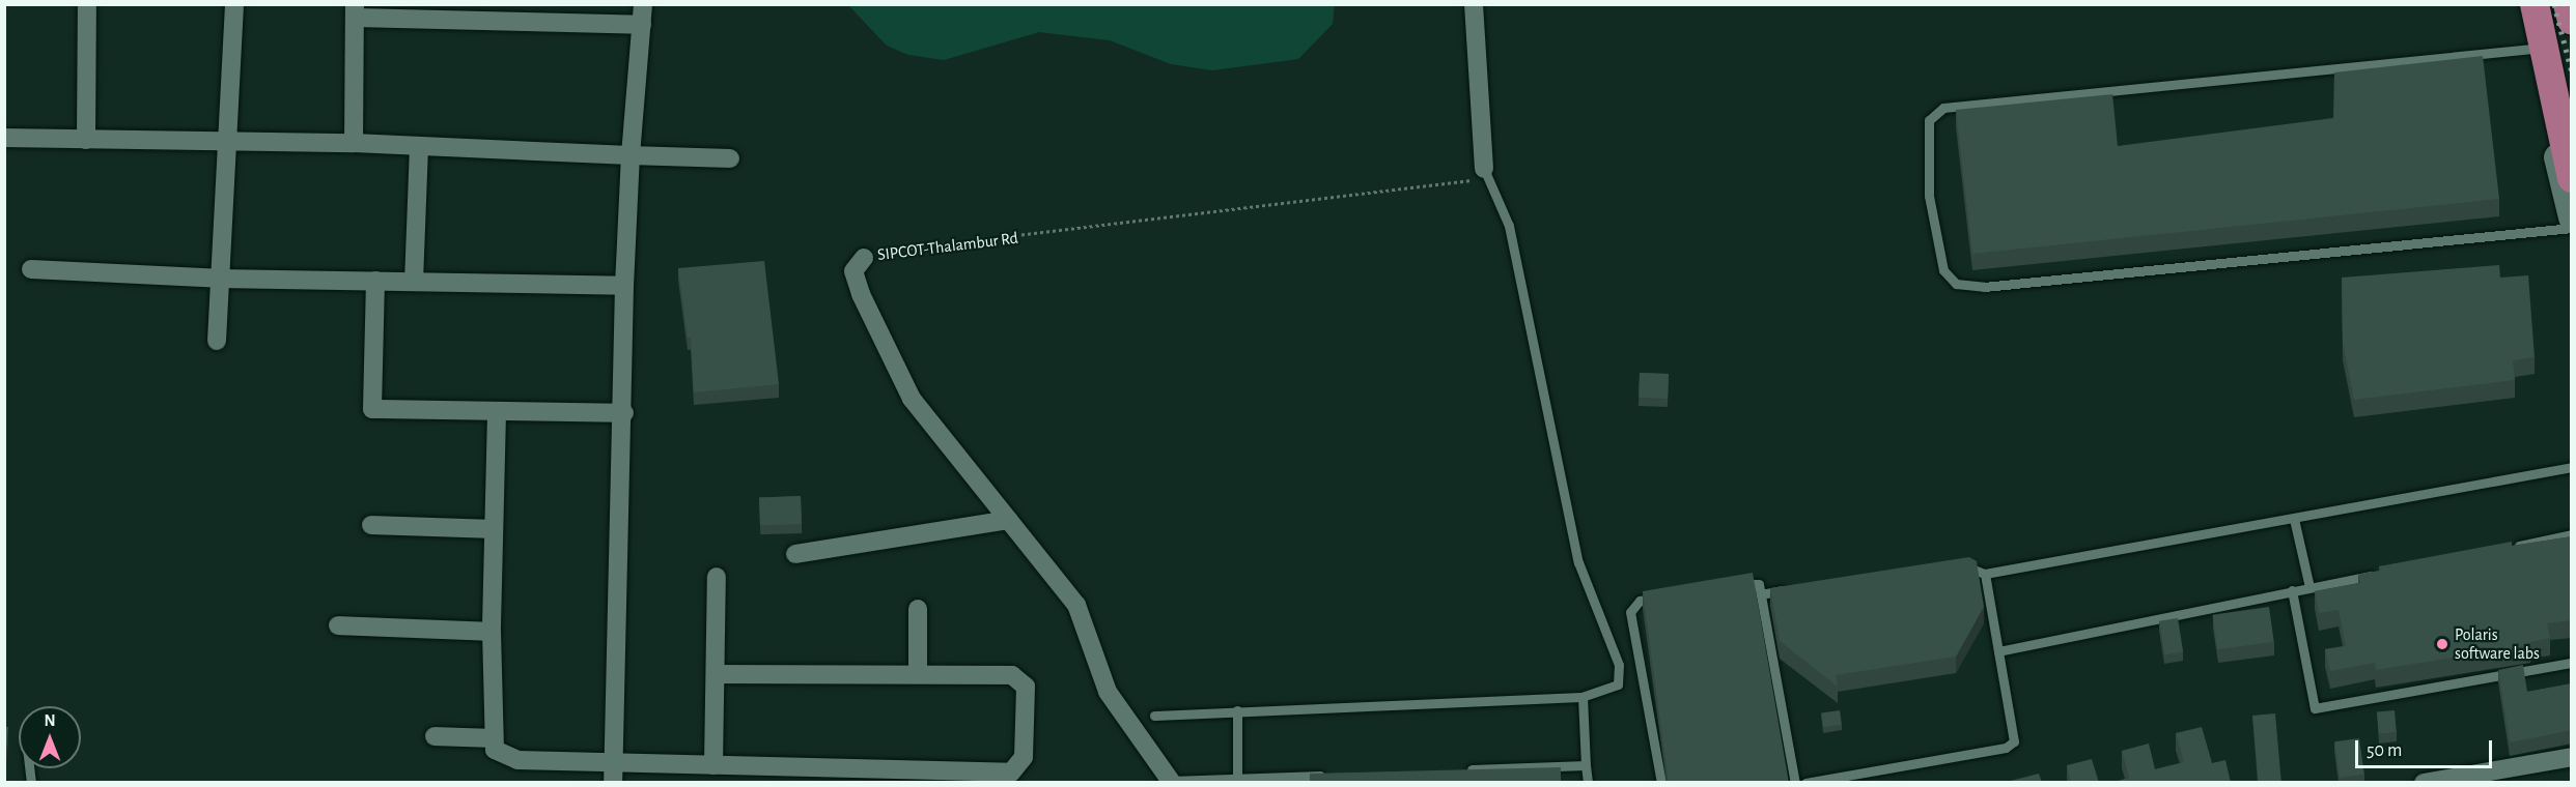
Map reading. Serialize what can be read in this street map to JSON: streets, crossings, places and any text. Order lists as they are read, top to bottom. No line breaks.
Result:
{"streets":{"street":["SIPCOT-Thalambur Rd"]},"places":["Polaris software labs"],"scale_bar":"50 m","north":"top"}
